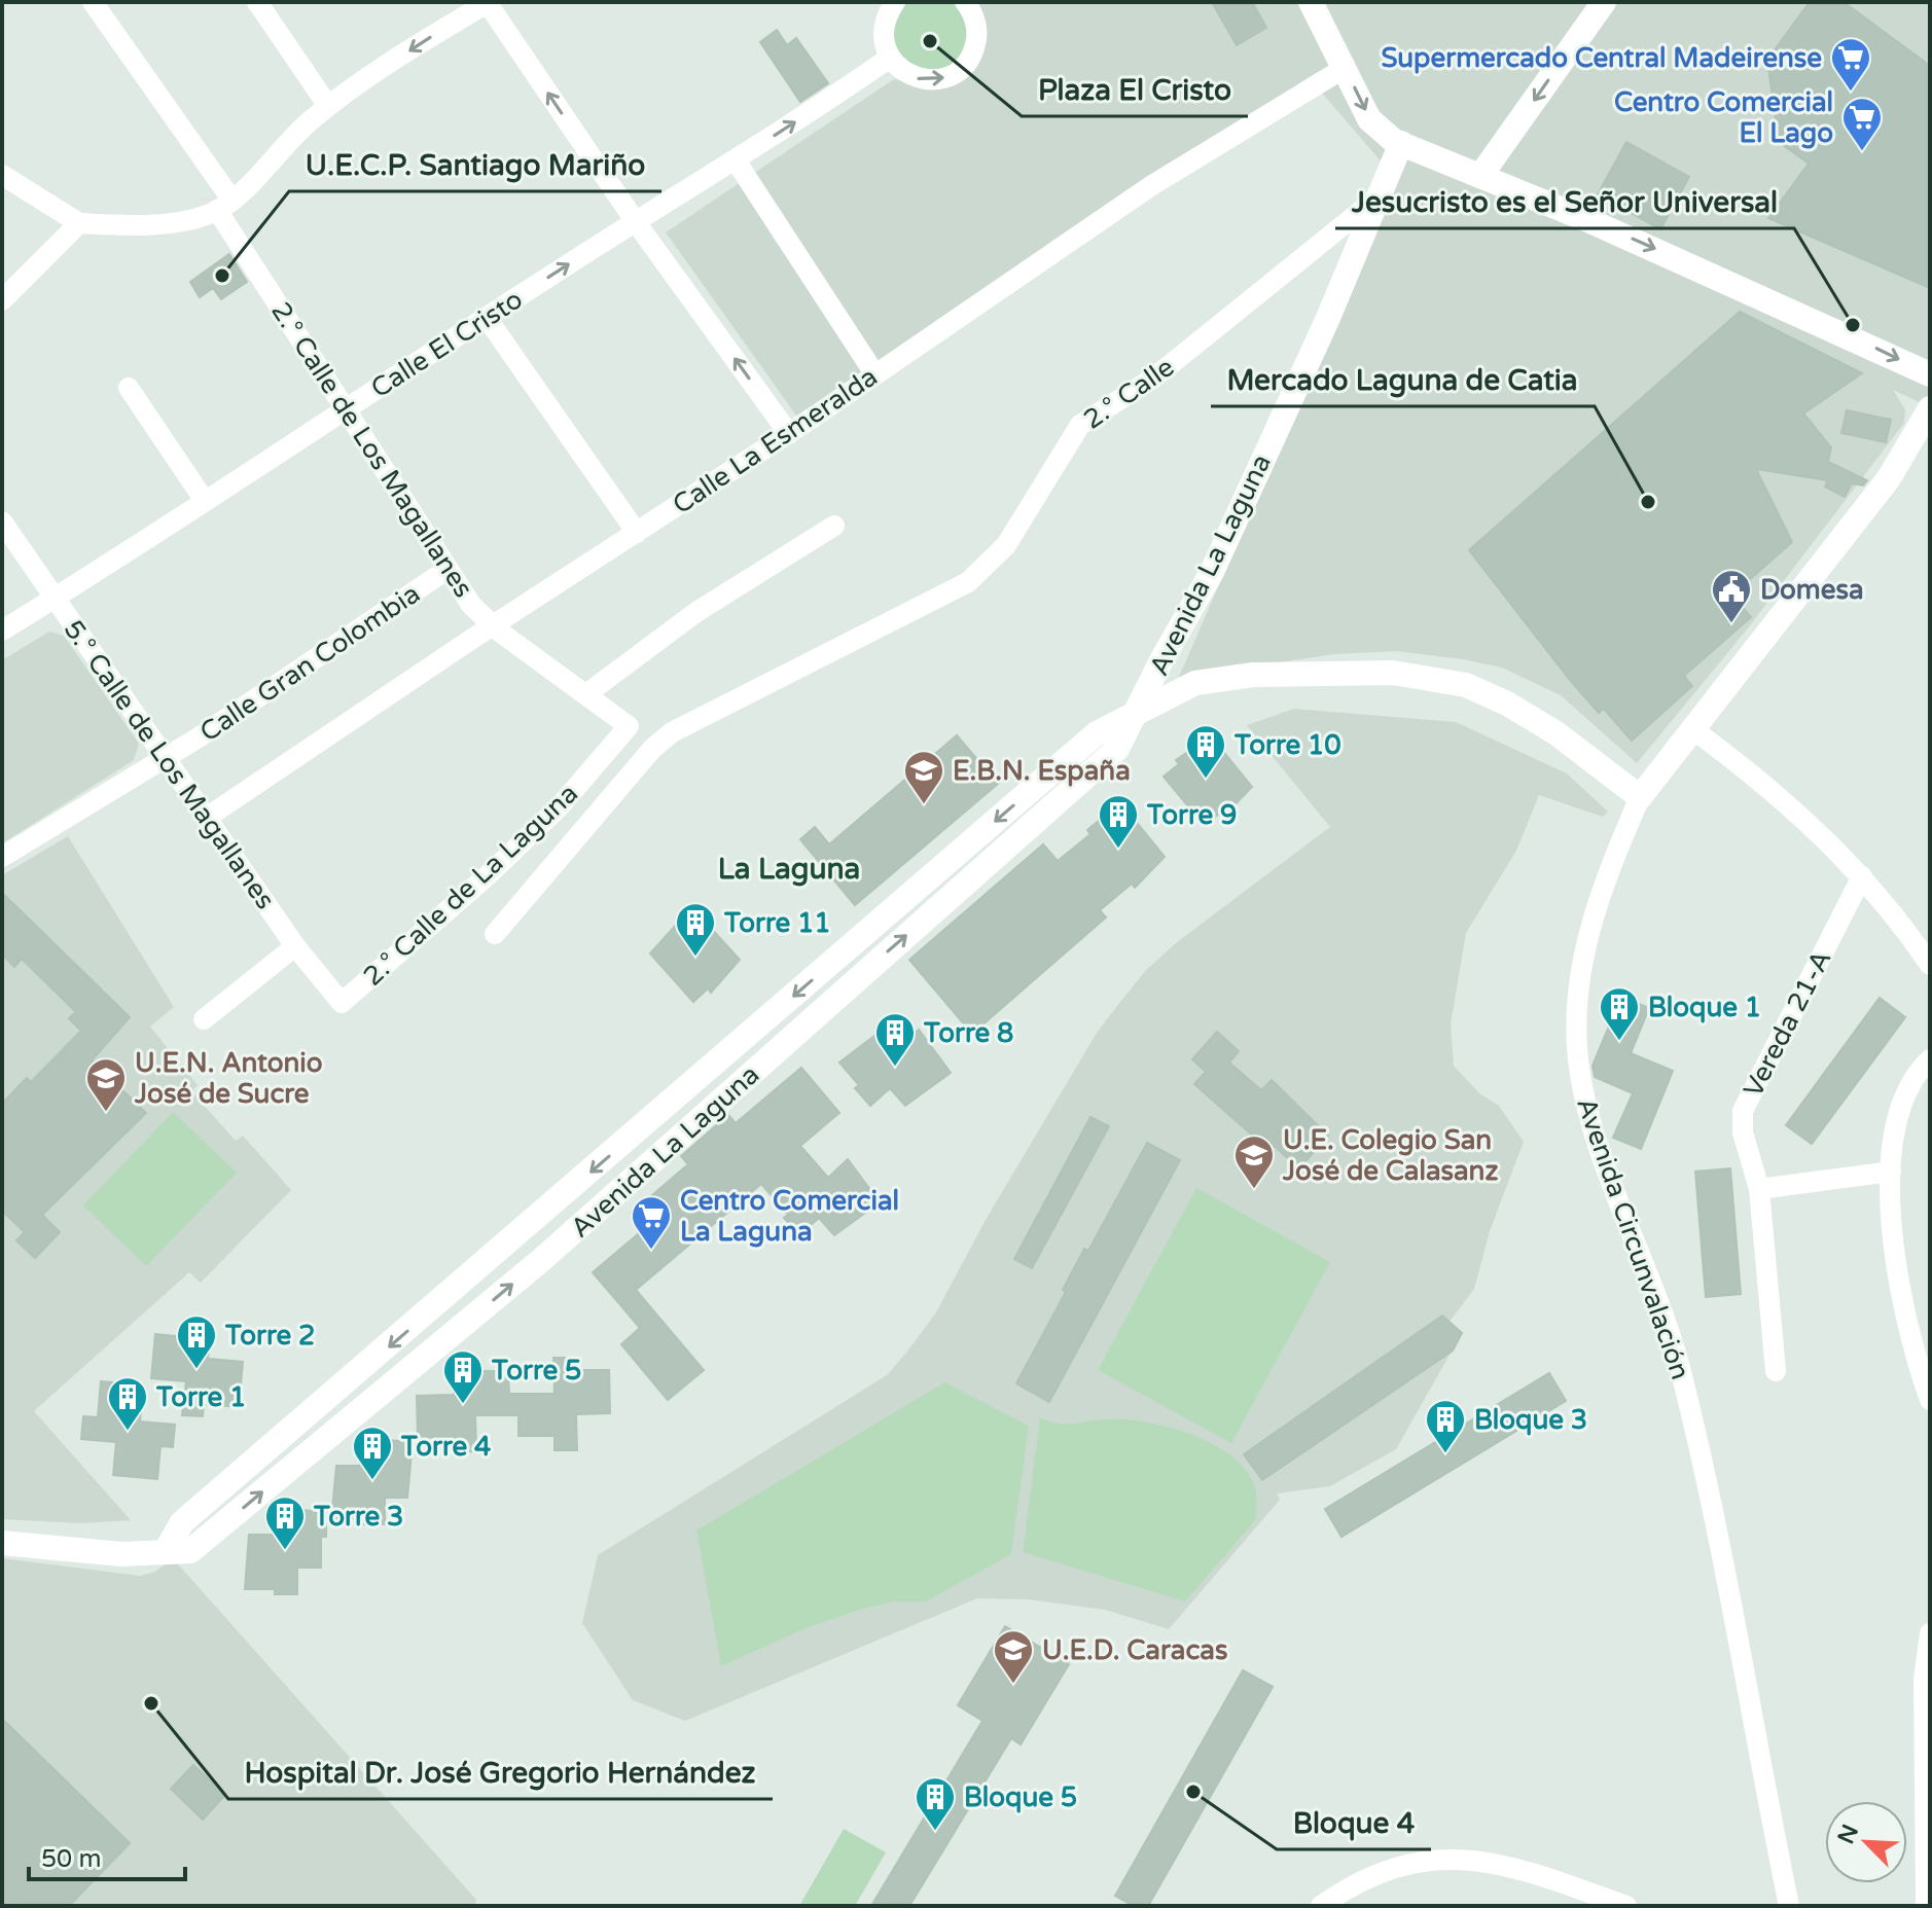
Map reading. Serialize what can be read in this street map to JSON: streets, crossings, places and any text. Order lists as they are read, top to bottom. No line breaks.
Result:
{"streets":{"street":["Calle El Cristo","2.° Calle","Calle La Esmeralda","2.° Calle de Los Magallanes","Avenida La Laguna","Calle Gran Colombia","5.° Calle de Los Magallanes","2.° Calle de La Laguna","Vereda 21-A","Avenida Circunvalación"]},"crossings":[["Calle El Cristo","2.° Calle de Los Magallanes"],["Calle El Cristo","5.° Calle de Los Magallanes"],["2.° Calle","Avenida La Laguna"],["2.° Calle","2.° Calle de La Laguna"],["Calle La Esmeralda","2.° Calle de Los Magallanes"],["Calle La Esmeralda","5.° Calle de Los Magallanes"],["2.° Calle de Los Magallanes","Calle Gran Colombia"],["2.° Calle de Los Magallanes","2.° Calle de La Laguna"],["Avenida La Laguna","Avenida Circunvalación"],["Calle Gran Colombia","5.° Calle de Los Magallanes"],["5.° Calle de Los Magallanes","2.° Calle de La Laguna"]],"districts":["La Laguna"],"places":{"other":["Plaza El Cristo","U.E.C.P. Santiago Mariño","Jesucristo es el Señor Universal","Mercado Laguna de Catia","Hospital Dr. José Gregorio Hernández","Bloque 4"],"supermarket":["Supermercado Central Madeirense","Centro Comercial El Lago","Centro Comercial La Laguna"],"public building":["Domesa"],"building":["Torre 10","Torre 9","Torre 11","Bloque 1","Torre 8","Torre 2","Torre 5","Torre 1","Bloque 3","Torre 4","Torre 3","Bloque 5"],"school or university":["E.B.N. España","U.E.N. Antonio José de Sucre","U.E. Colegio San José de Calasanz","U.E.D. Caracas"]},"scale_bar":"50 m","north":"top left"}
